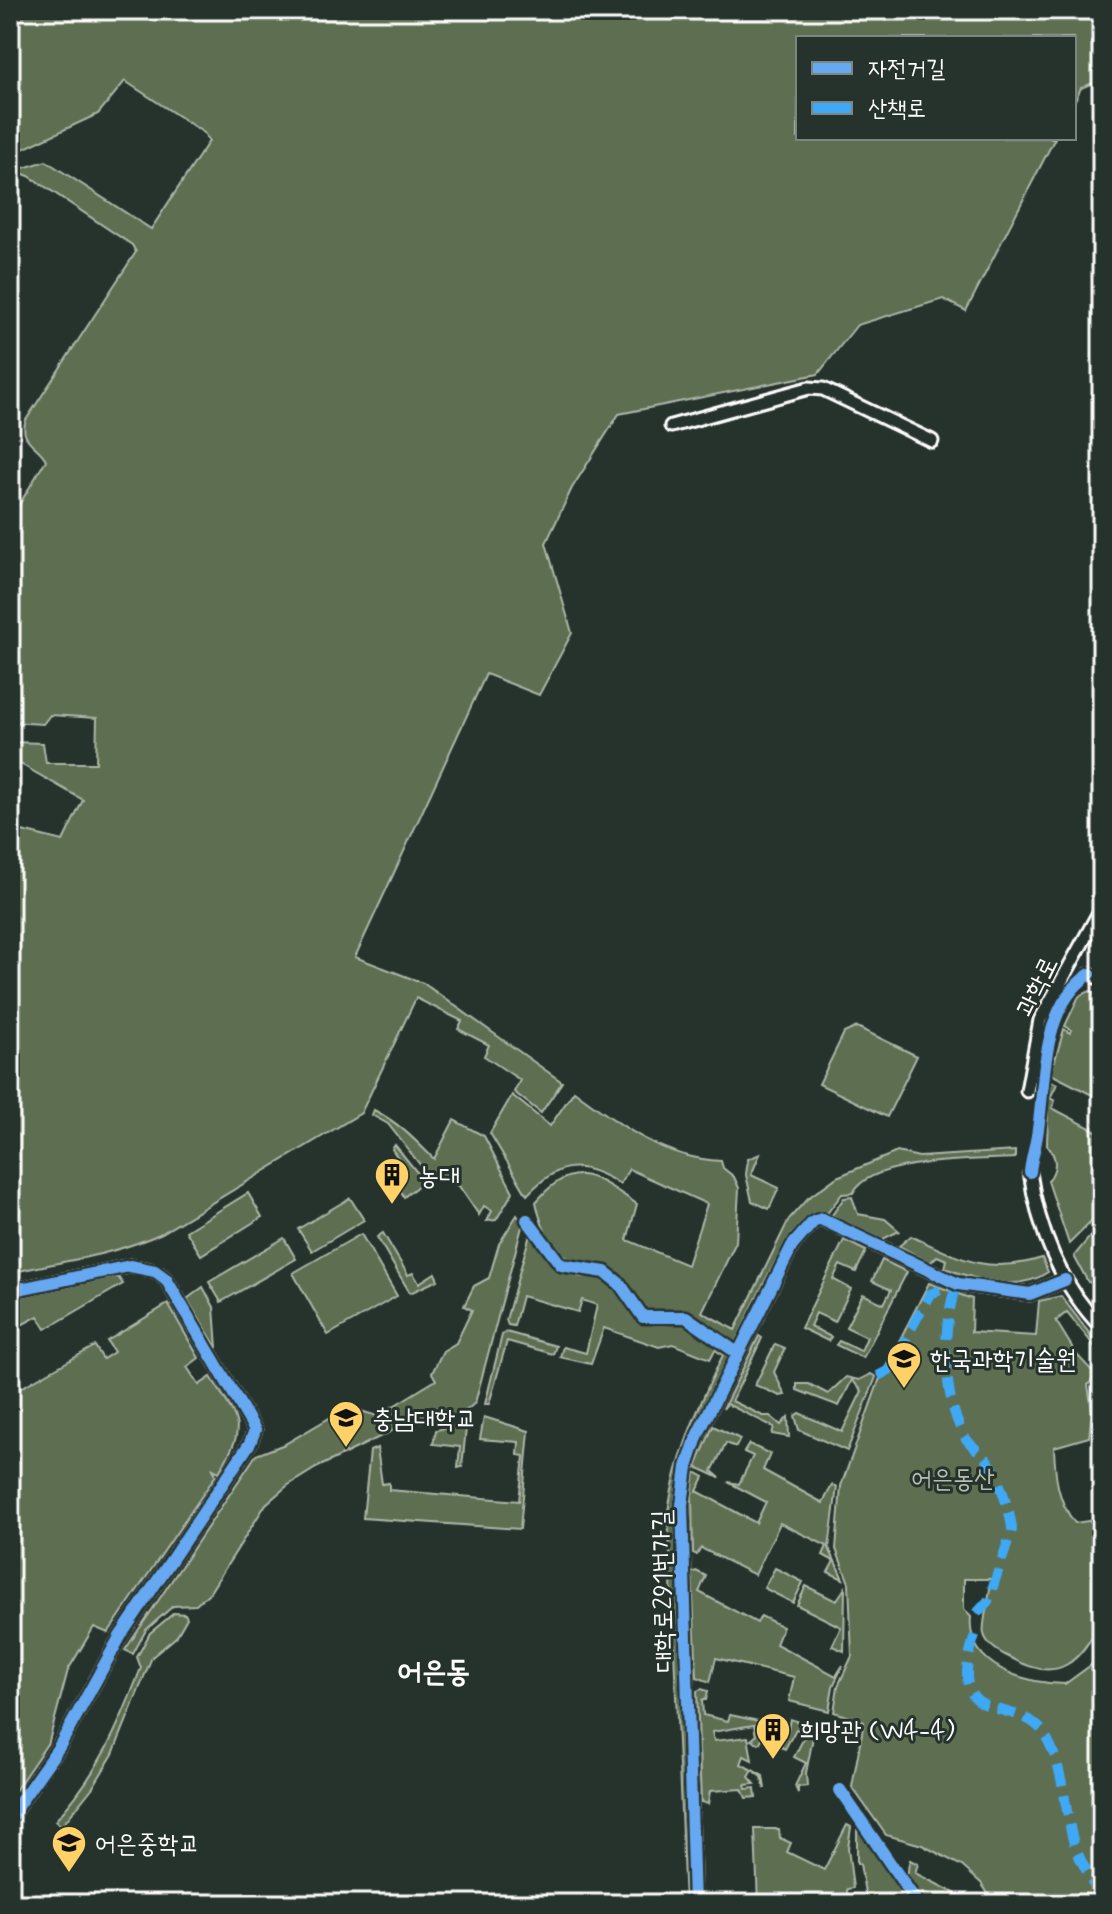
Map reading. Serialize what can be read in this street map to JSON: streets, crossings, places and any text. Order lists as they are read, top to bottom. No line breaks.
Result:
{"streets":{"street":["과학로","대학로291번가길"]},"districts":["어은동"],"parks":["어은동산"],"places":{"building":["농대","희망관 (W4-4)"],"school or university":["한국과학기술원","충남대학교","어은중학교"]},"legend":["자전거길","산책로"]}
